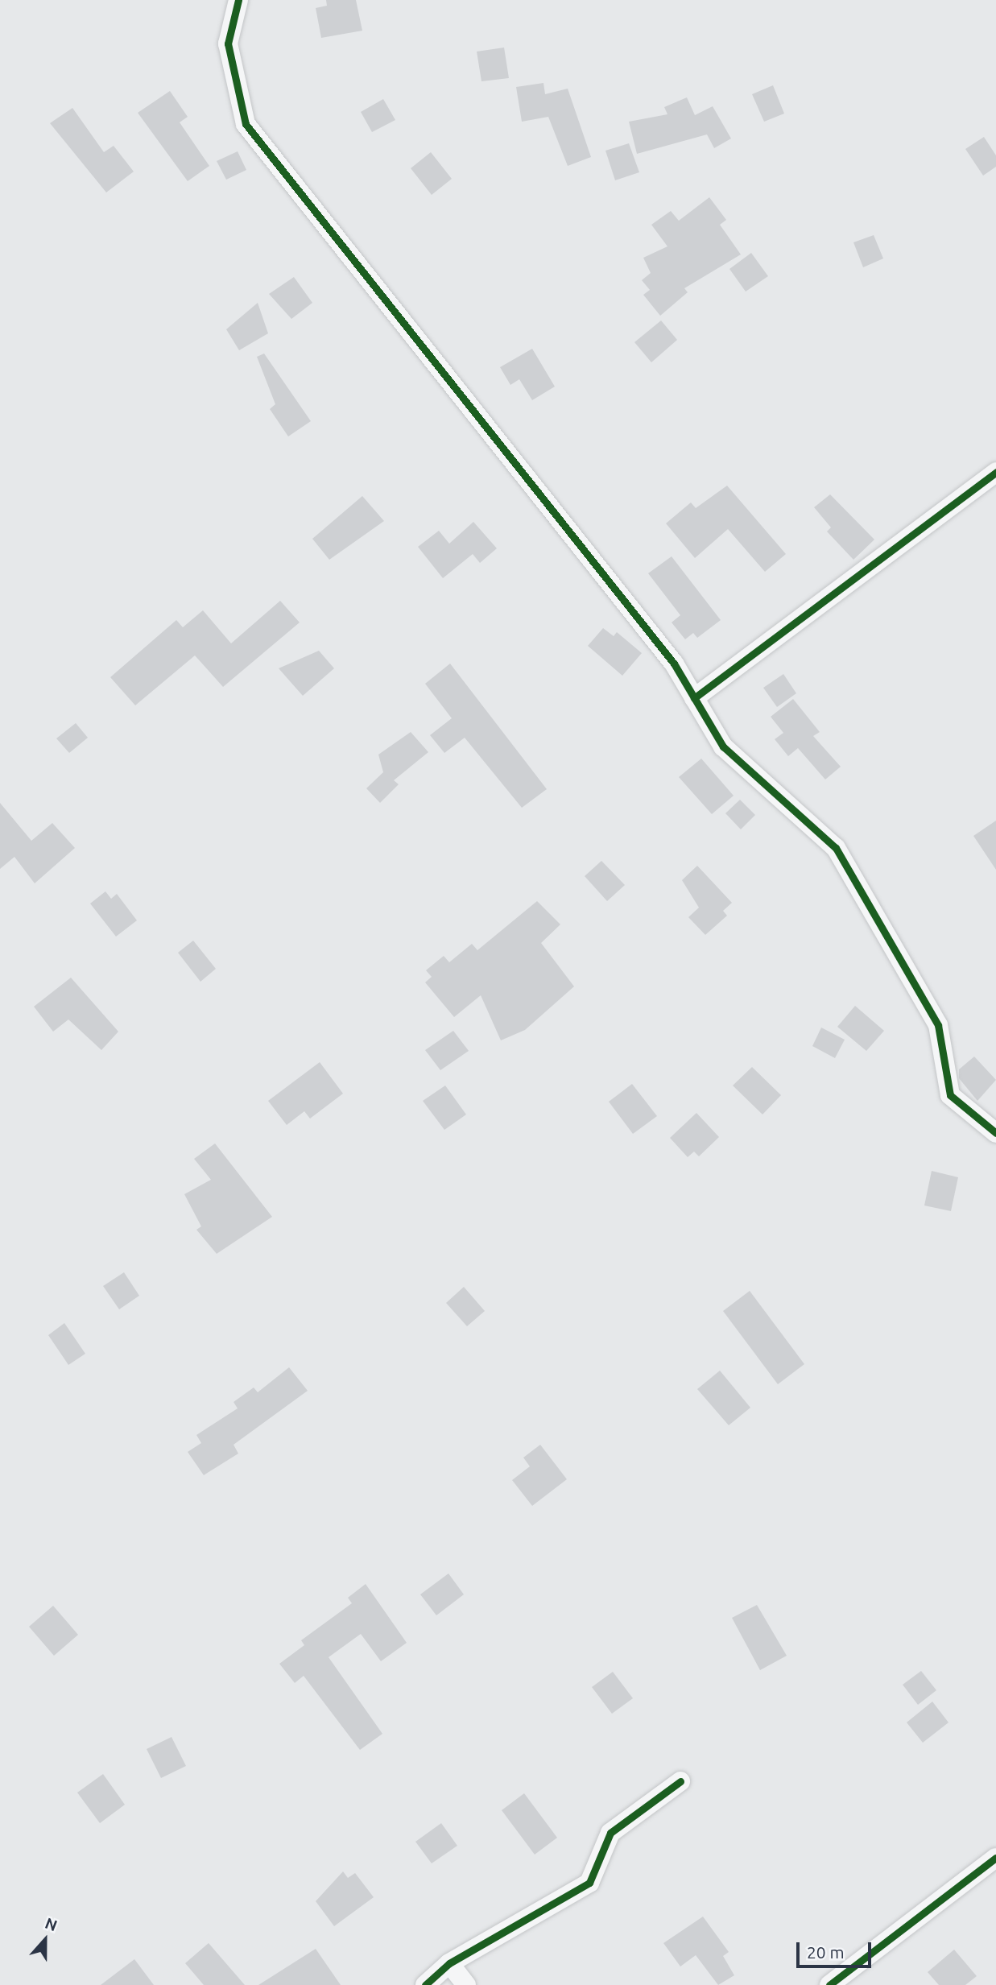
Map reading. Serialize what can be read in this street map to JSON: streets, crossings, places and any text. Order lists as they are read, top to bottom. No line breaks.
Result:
{"scale_bar":"20 m","north":"top"}
